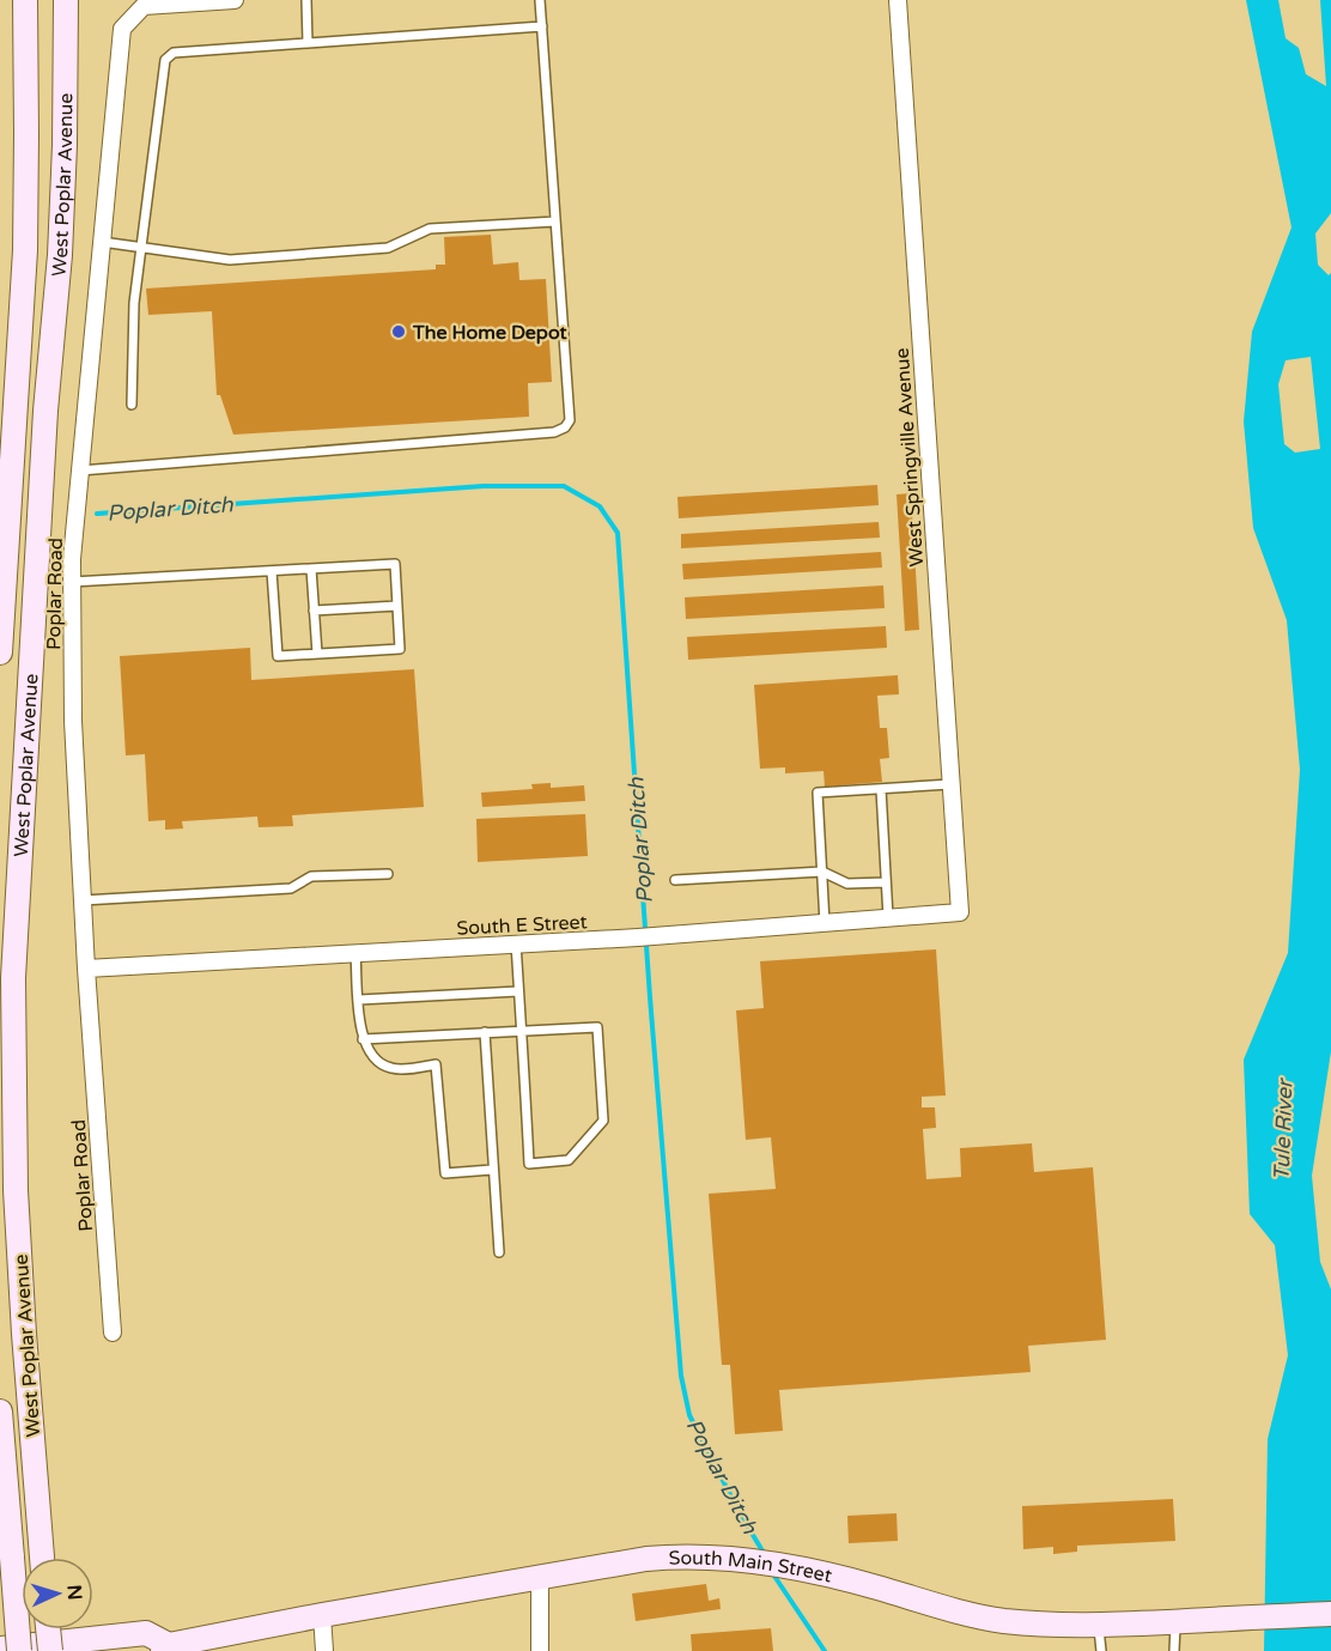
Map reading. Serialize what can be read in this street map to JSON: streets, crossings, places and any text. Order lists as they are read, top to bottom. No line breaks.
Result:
{"streets":{"main road":["West Poplar Avenue","South Main Street"],"street":["West Springville Avenue","Poplar Road","South E Street"]},"crossings":[["West Springville Avenue","South E Street"],["Poplar Road","South E Street"]],"water":["Poplar Ditch","Tule River"],"places":["The Home Depot"],"north":"right"}
